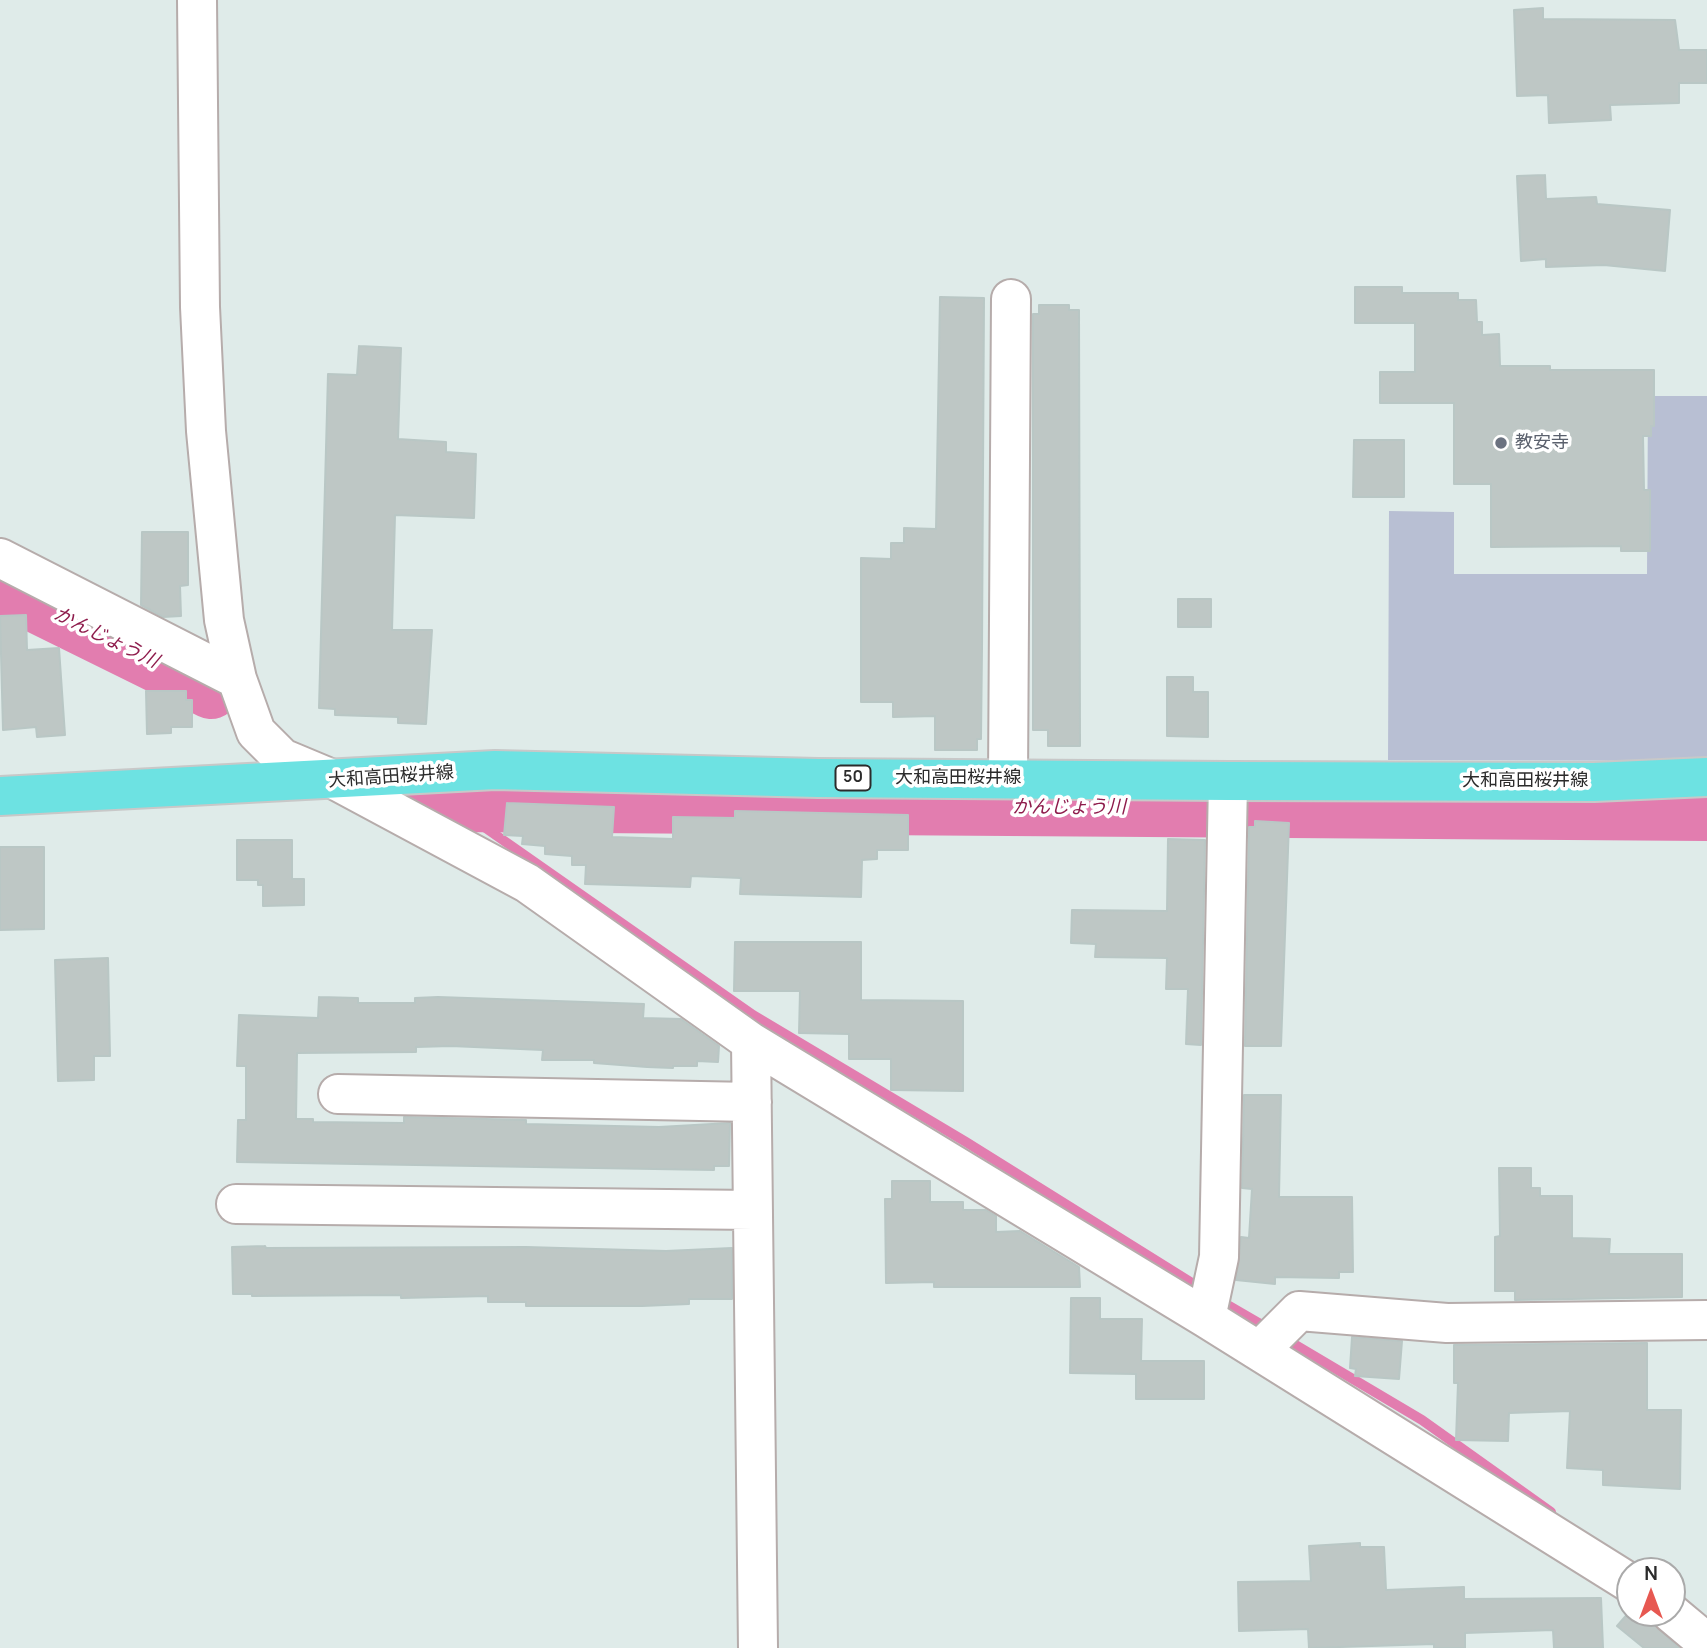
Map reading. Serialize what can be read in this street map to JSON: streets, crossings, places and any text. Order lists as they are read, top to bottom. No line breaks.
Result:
{"streets":{"main road":["大和高田桜井線","50"]},"water":["かんじょう川"],"places":["教安寺"],"north":"top"}
